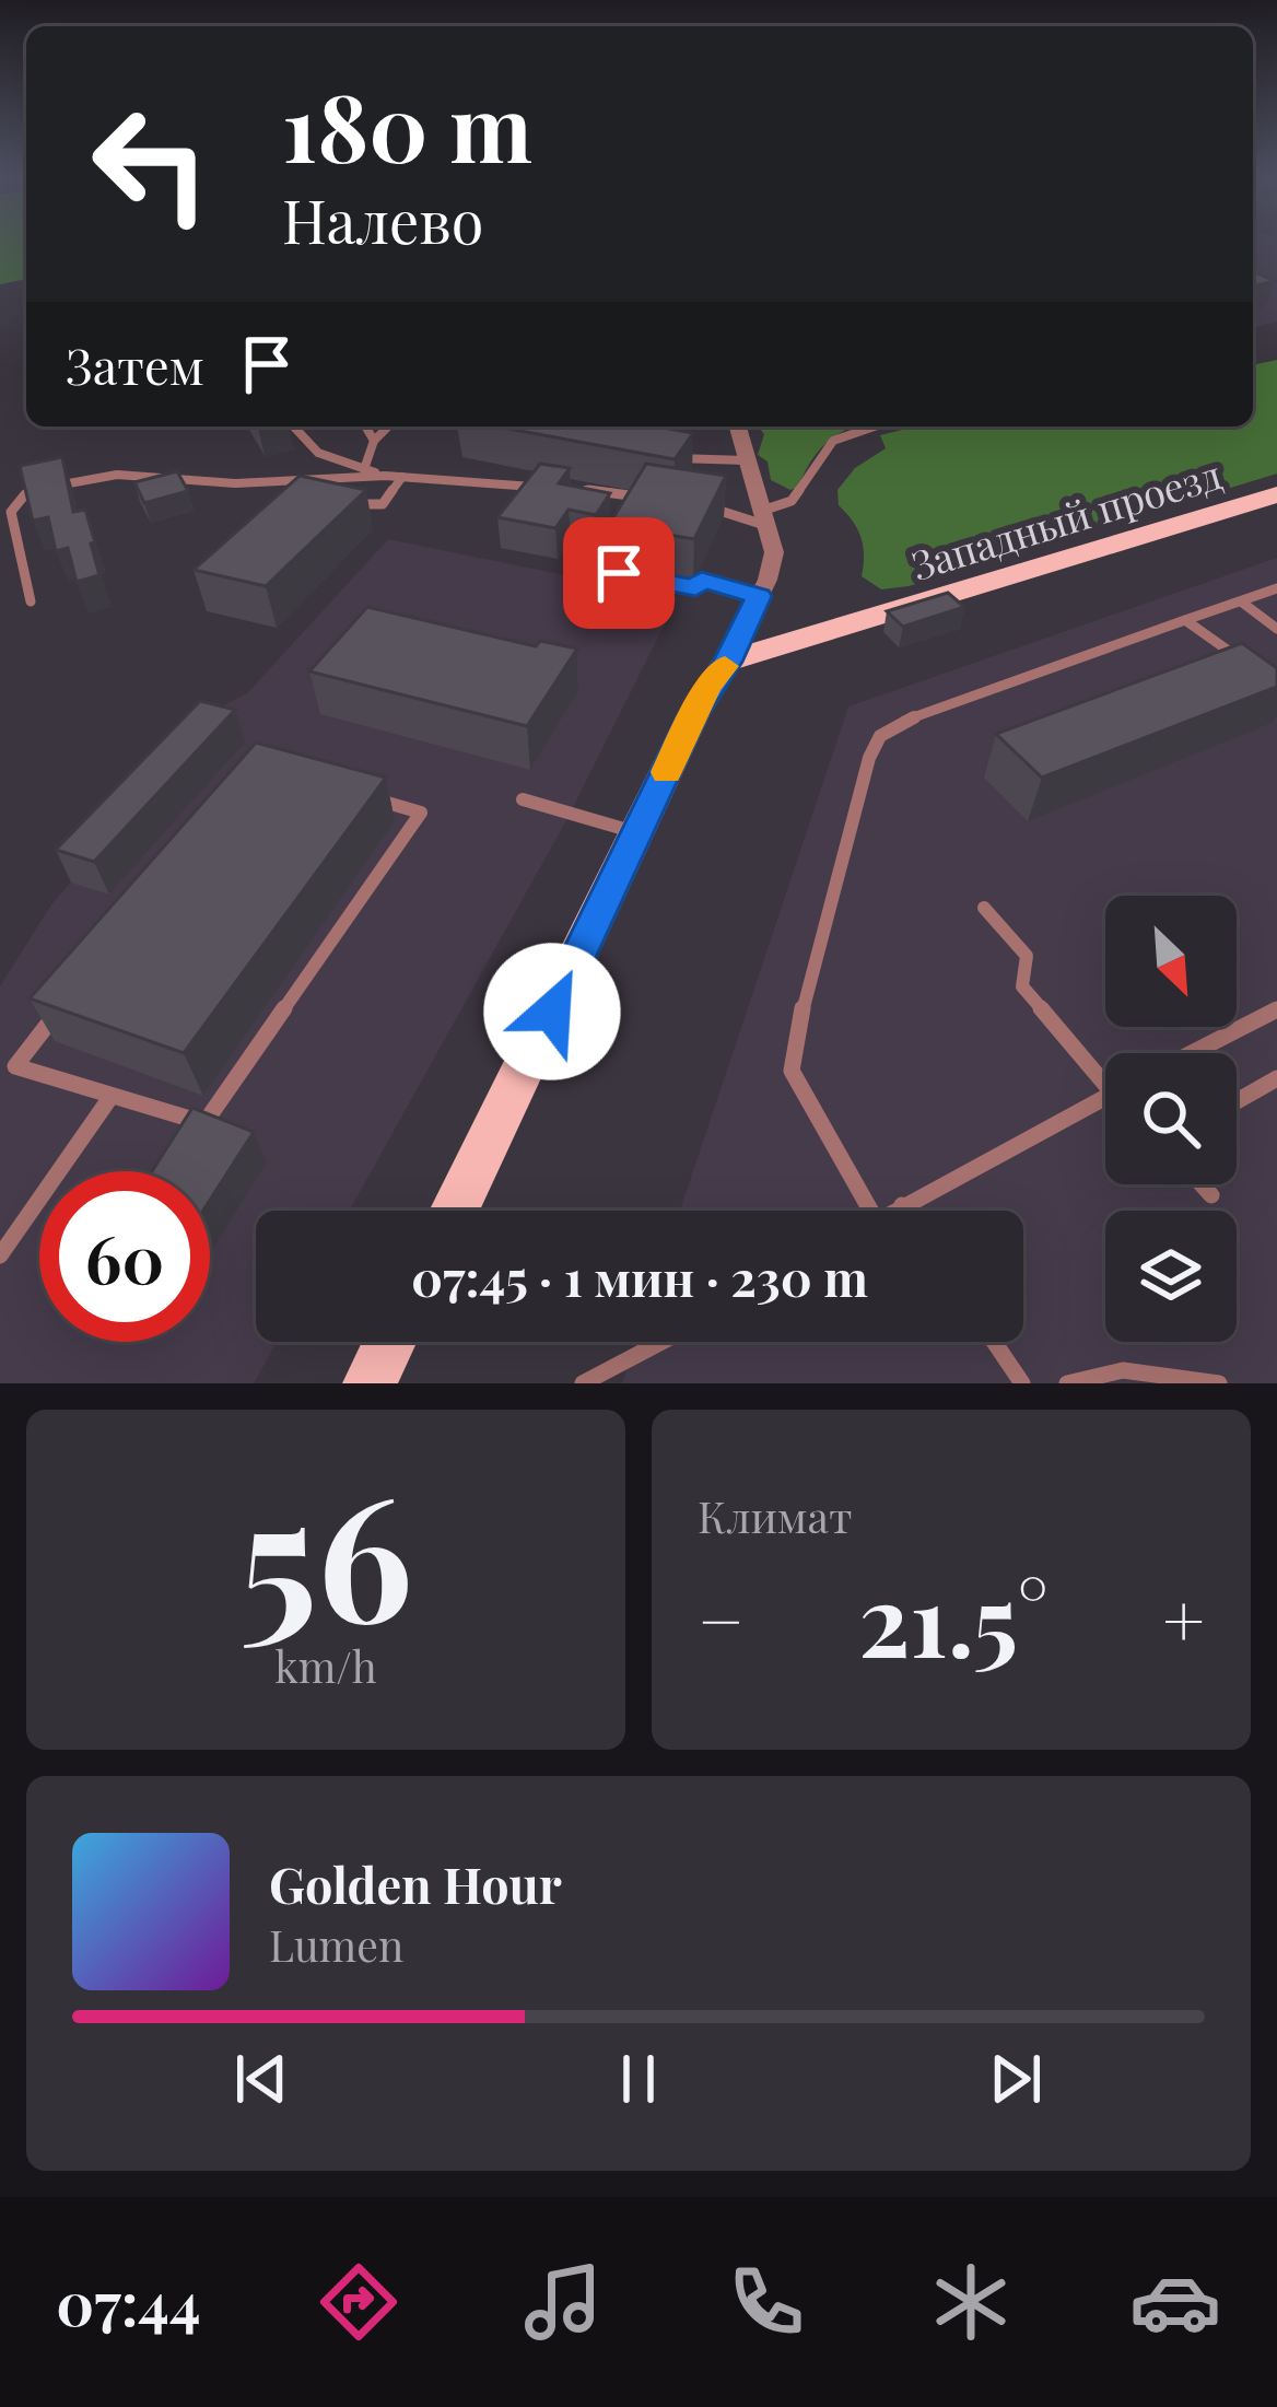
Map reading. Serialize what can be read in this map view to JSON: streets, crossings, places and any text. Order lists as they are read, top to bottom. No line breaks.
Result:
{"streets":{"main road":["Западный проезд"]},"north":"bottom right","page":{"turn":["180 m","Налево"],"then":"Затем","limit":"60","trip":"07:45 · 1 мин · 230 m","tile":[["56","km/h"],"Климат"],"heat":["−","21.5°","+"],"song":["Golden Hour","Lumen"],"tabs":"07:44"}}
